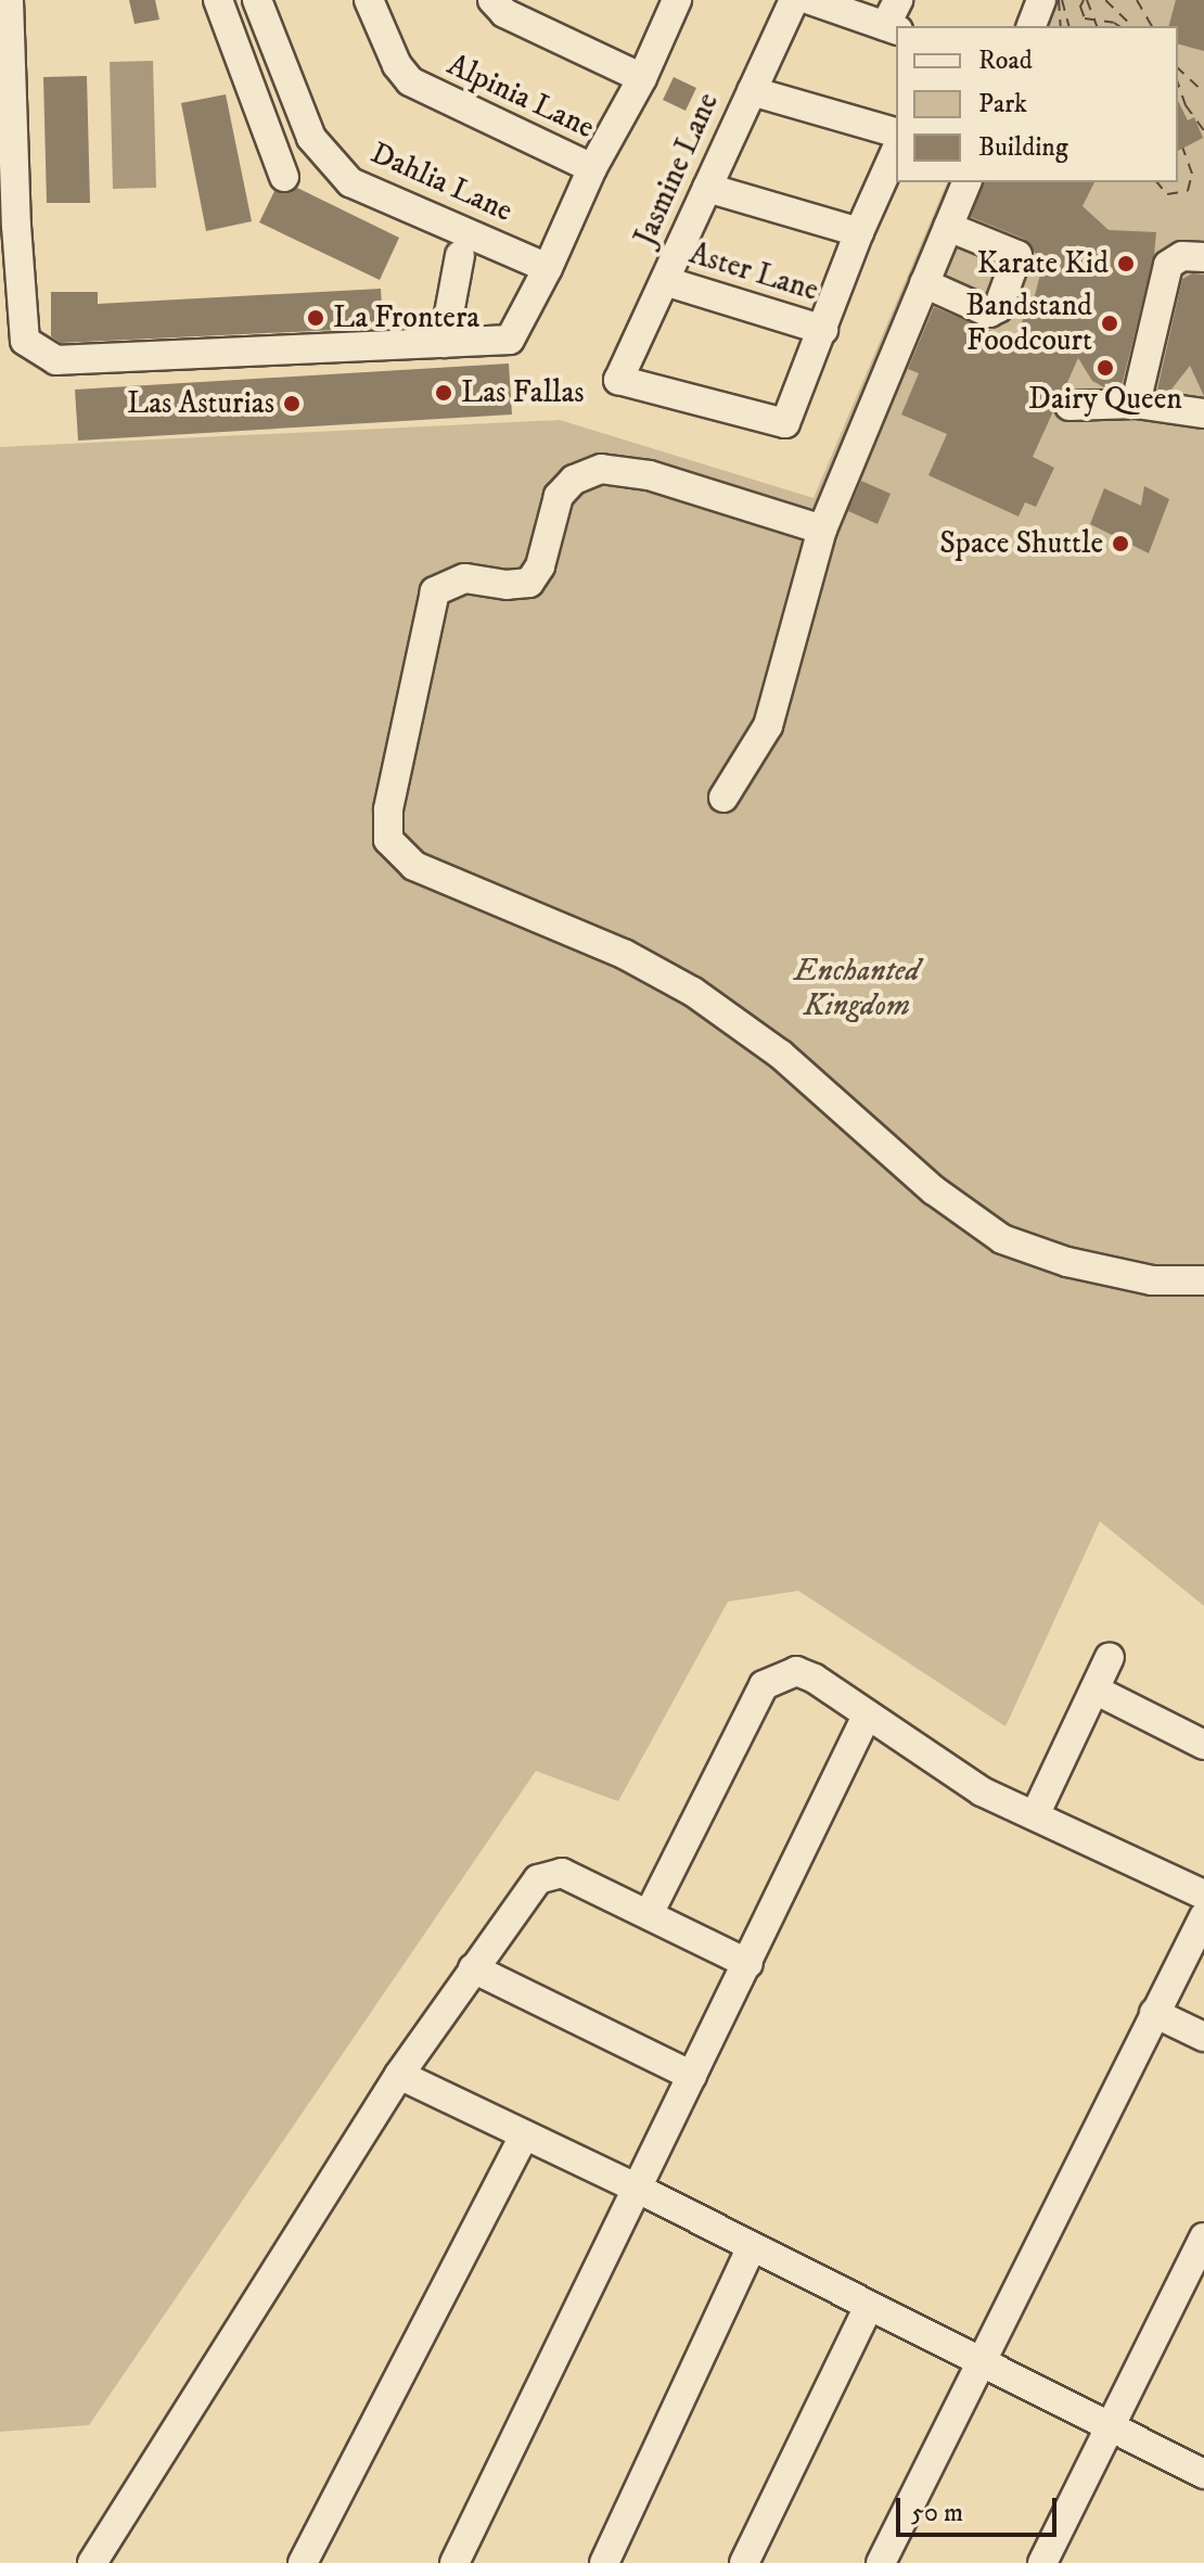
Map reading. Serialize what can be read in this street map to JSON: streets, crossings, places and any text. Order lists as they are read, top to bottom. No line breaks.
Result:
{"streets":{"street":["Alpinia Lane","Jasmine Lane","Dahlia Lane","Aster Lane"]},"crossings":[["Jasmine Lane","Aster Lane"]],"parks":["Enchanted Kingdom"],"places":["Karate Kid","La Frontera","Bandstand Foodcourt","Dairy Queen","Las Fallas","Las Asturias","Space Shuttle"],"legend":["Road","Park","Building"],"scale_bar":"50 m"}
